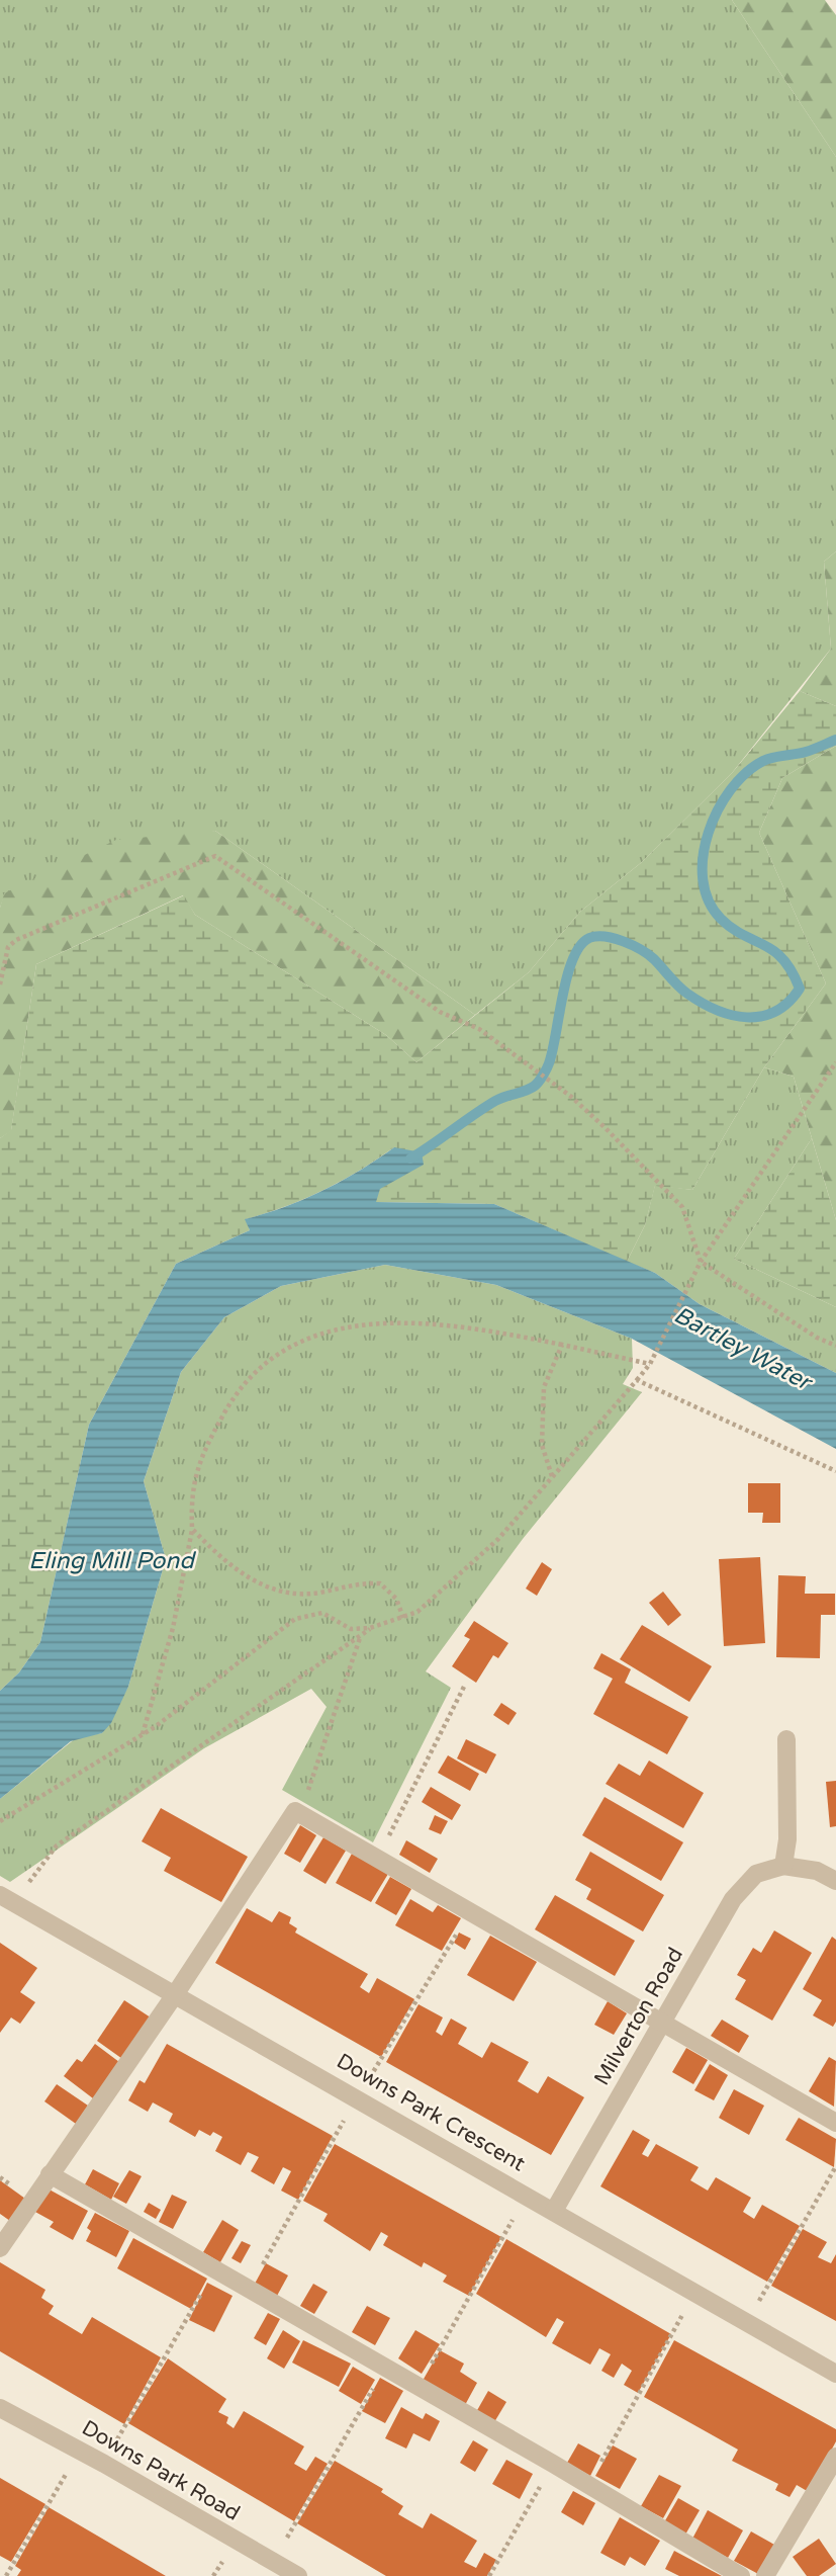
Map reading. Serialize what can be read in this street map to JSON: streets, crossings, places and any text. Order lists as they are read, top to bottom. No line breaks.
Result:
{"streets":{"street":["Milverton Road","Downs Park Crescent","Downs Park Road"]},"crossings":[["Milverton Road","Downs Park Crescent"]],"water":["Bartley Water","Eling Mill Pond"]}
